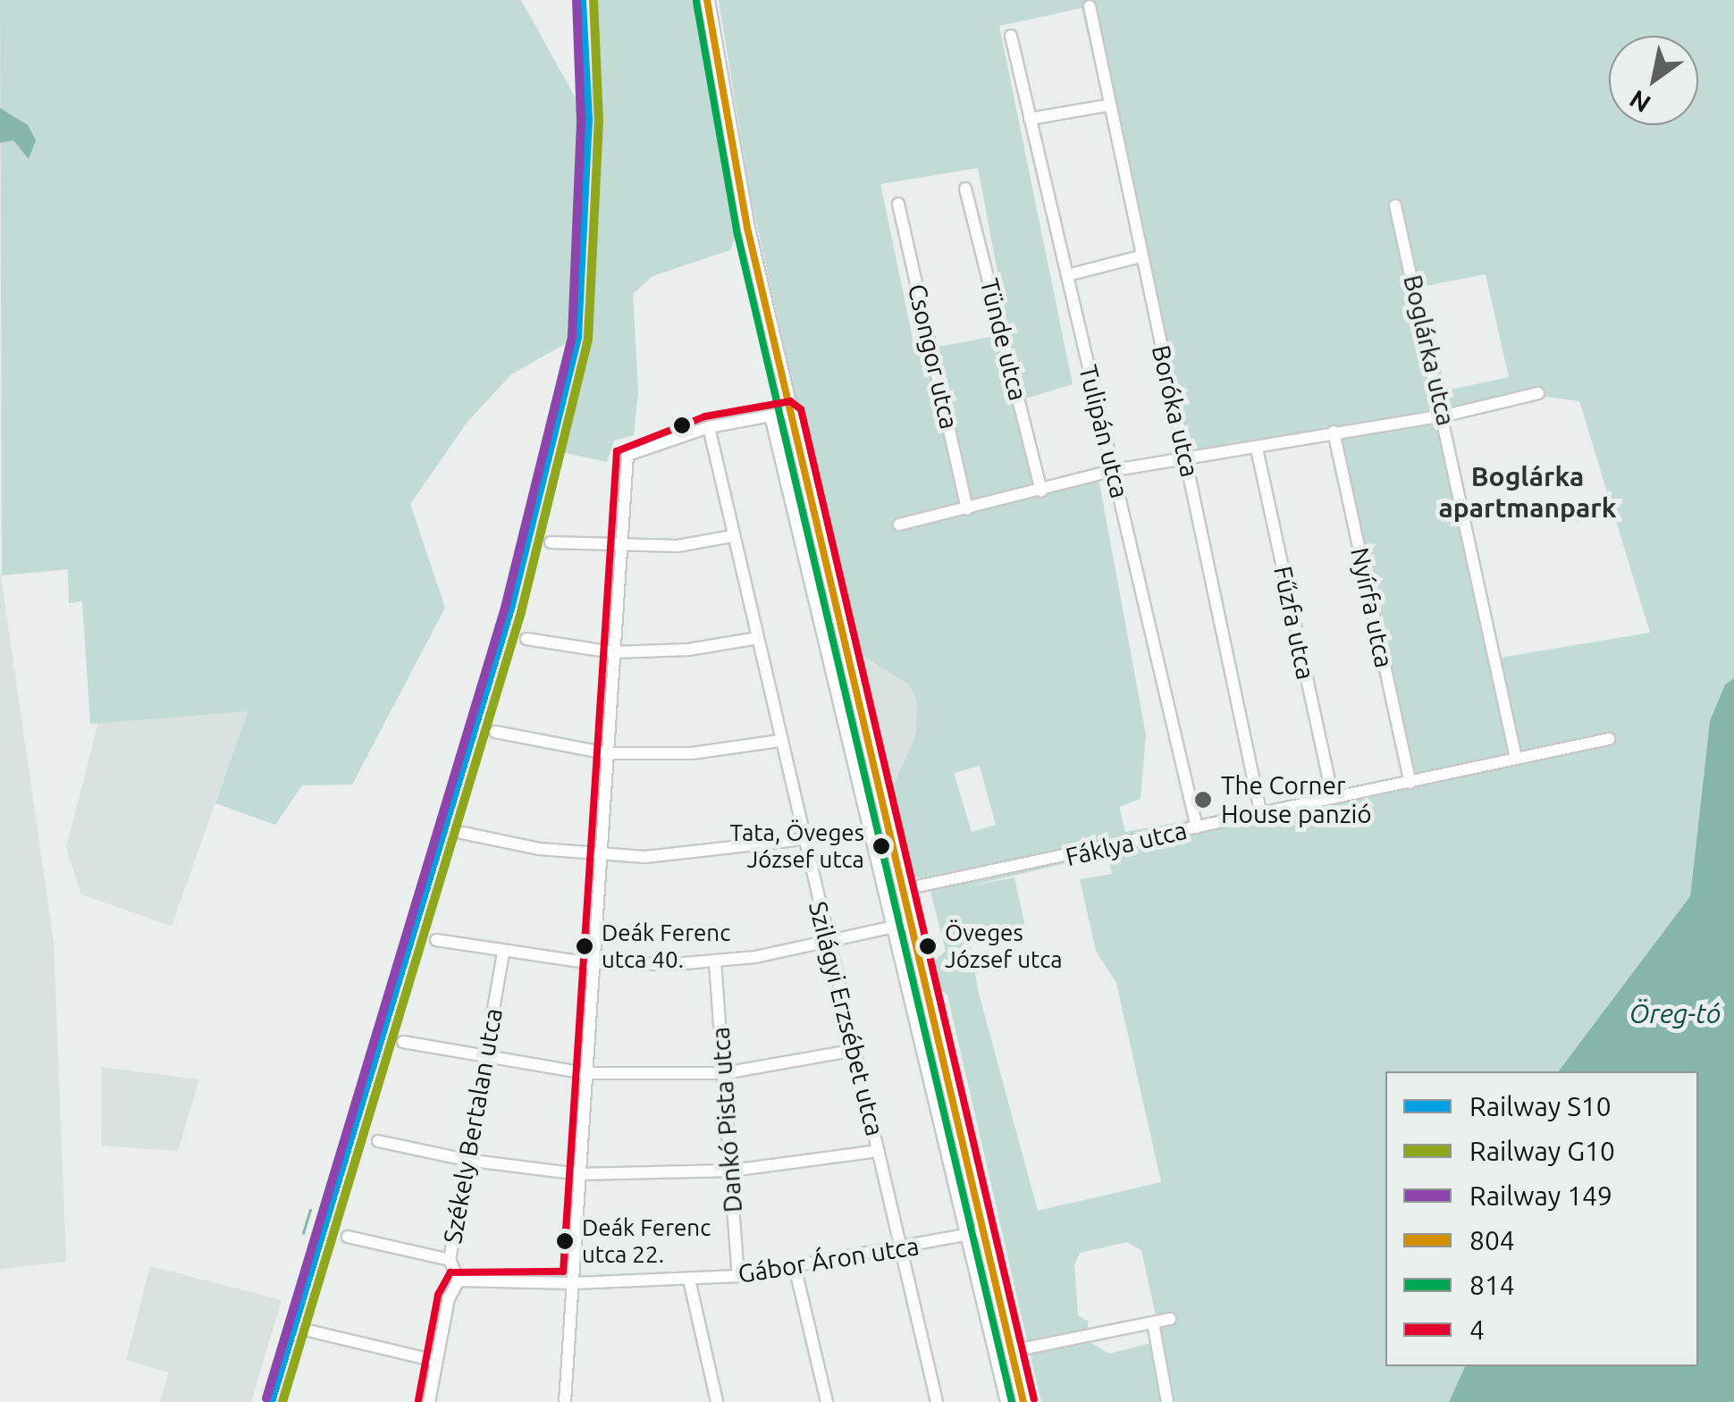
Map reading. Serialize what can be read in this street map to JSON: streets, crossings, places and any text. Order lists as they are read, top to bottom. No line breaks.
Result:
{"streets":{"street":["Tünde utca","Boglárka utca","Csongor utca","Boróka utca","Tulipán utca","Nyírfa utca","Fűzfa utca","Fáklya utca","Szilágyi Erzsébet utca","Dankó Pista utca","Székely Bertalan utca","Gábor Áron utca"]},"crossings":[["Boglárka utca","Fáklya utca"],["Boróka utca","Fáklya utca"],["Tulipán utca","Fáklya utca"],["Nyírfa utca","Fáklya utca"],["Fűzfa utca","Fáklya utca"],["Szilágyi Erzsébet utca","Gábor Áron utca"],["Dankó Pista utca","Gábor Áron utca"],["Székely Bertalan utca","Gábor Áron utca"]],"districts":["Boglárka apartmanpark"],"water":["Öreg-tó"],"places":["The Corner House panzió","Tata, Öveges József utca","Deák Ferenc utca 40.","Öveges József utca","Deák Ferenc utca 22."],"lines":["rail line S10","rail line G10","transit line 804","rail line 149","transit line 814","transit line 4"],"legend":["Railway S10","Railway G10","Railway 149","804","814","4"],"north":"bottom left"}
